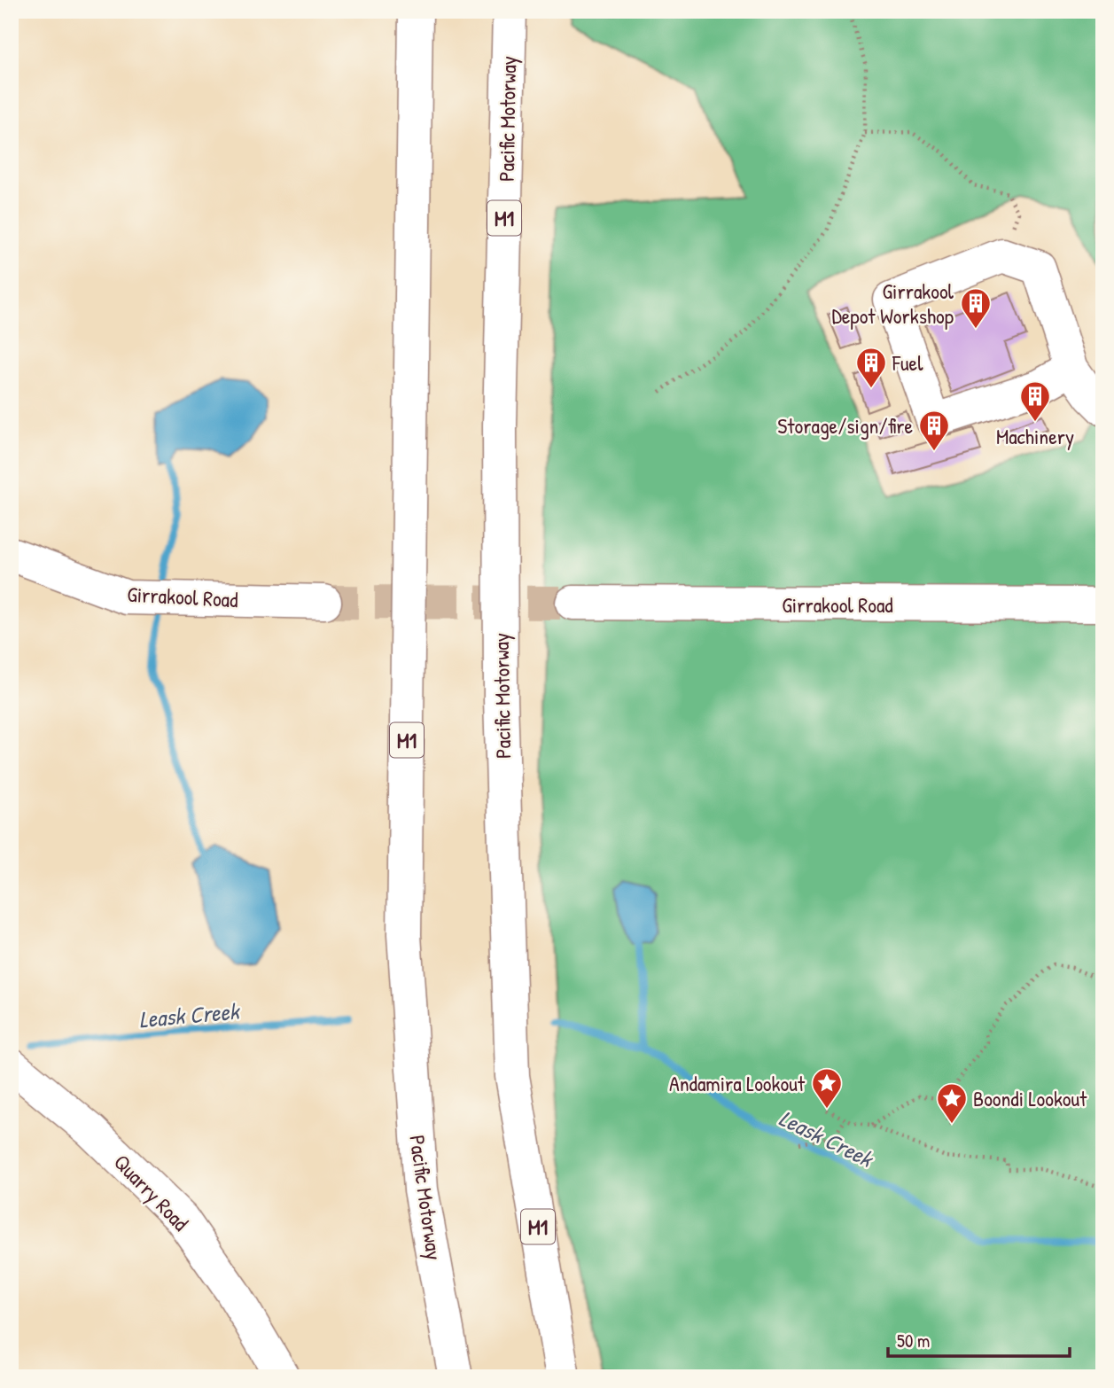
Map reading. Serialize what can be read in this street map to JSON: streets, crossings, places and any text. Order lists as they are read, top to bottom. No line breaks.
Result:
{"streets":{"main road":["Pacific Motorway","M1","Girrakool Road","Quarry Road"]},"water":["Leask Creek"],"places":{"building":["Girrakool Depot Workshop","Fuel","Machinery","Storage/sign/fire"],"place":["Andamira Lookout","Boondi Lookout"]},"scale_bar":"50 m"}
